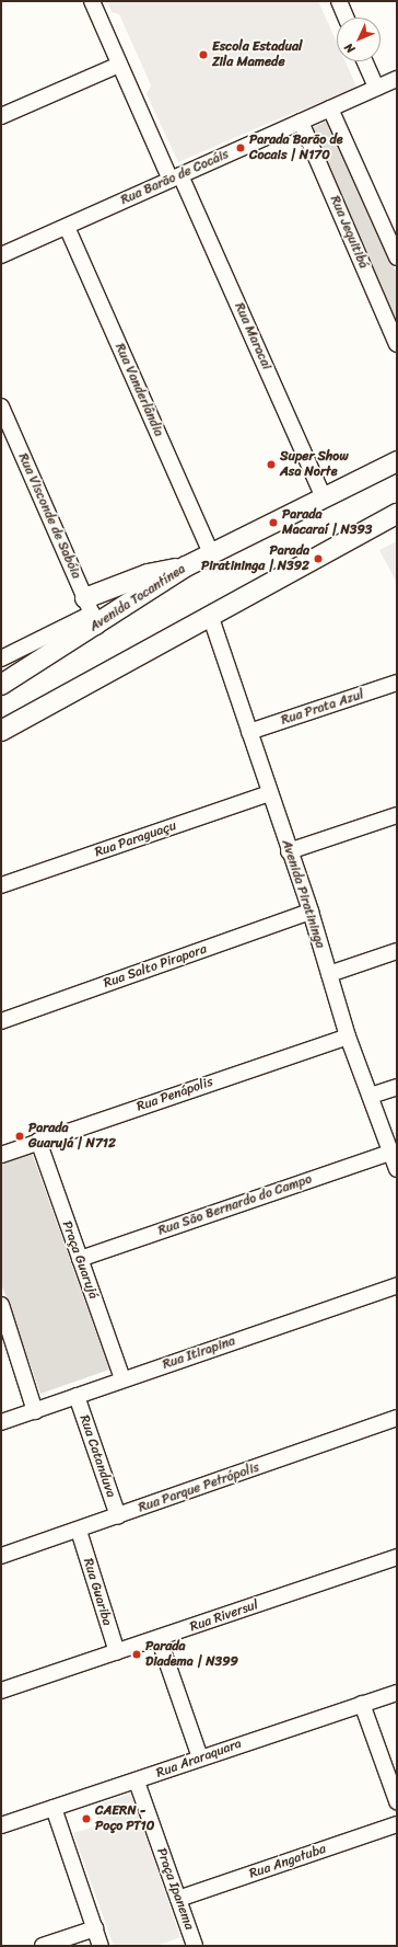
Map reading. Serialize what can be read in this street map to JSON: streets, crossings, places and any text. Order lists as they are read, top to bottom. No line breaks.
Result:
{"streets":{"main road":["Avenida Tocantínea"],"street":["Rua Barão de Cocáis","Rua Jequitibá","Rua Maracai","Rua Vanderlândia","Rua Visconde de Sabóia","Rua Prata Azul","Rua Paraguaçu","Avenida Piratininga","Rua Salto Pirapora","Rua Penápolis","Rua São Bernardo do Campo","Praça Guarujá","Rua Itirapina","Rua Catanduva","Rua Parque Petrópolis","Rua Guariba","Rua Riversul","Rua Araraquara","Rua Angatuba","Praça Ipanema"]},"crossings":[["Rua Barão de Cocáis","Rua Jequitibá"],["Rua Barão de Cocáis","Rua Maracai"],["Rua Barão de Cocáis","Rua Vanderlândia"],["Rua Maracai","Avenida Tocantínea"],["Rua Vanderlândia","Avenida Tocantínea"],["Rua Visconde de Sabóia","Avenida Tocantínea"],["Rua Prata Azul","Avenida Piratininga"],["Rua Paraguaçu","Avenida Piratininga"],["Avenida Piratininga","Rua Salto Pirapora"],["Avenida Piratininga","Rua Penápolis"],["Avenida Piratininga","Rua São Bernardo do Campo"],["Rua Penápolis","Praça Guarujá"],["Rua São Bernardo do Campo","Praça Guarujá"],["Praça Guarujá","Rua Itirapina"],["Rua Itirapina","Rua Catanduva"],["Rua Catanduva","Rua Parque Petrópolis"],["Rua Parque Petrópolis","Rua Guariba"],["Rua Guariba","Rua Riversul"],["Rua Araraquara","Praça Ipanema"],["Rua Angatuba","Praça Ipanema"]],"places":["Escola Estadual Zila Mamede","Parada Barão de Cocais | N170","Super Show Asa Norte","Parada Macaraí | N393","Parada Piratininga | N392","Parada Guarujá | N712","Parada Diadema | N399","CAERN - Poço PT10"],"north":"bottom left"}
